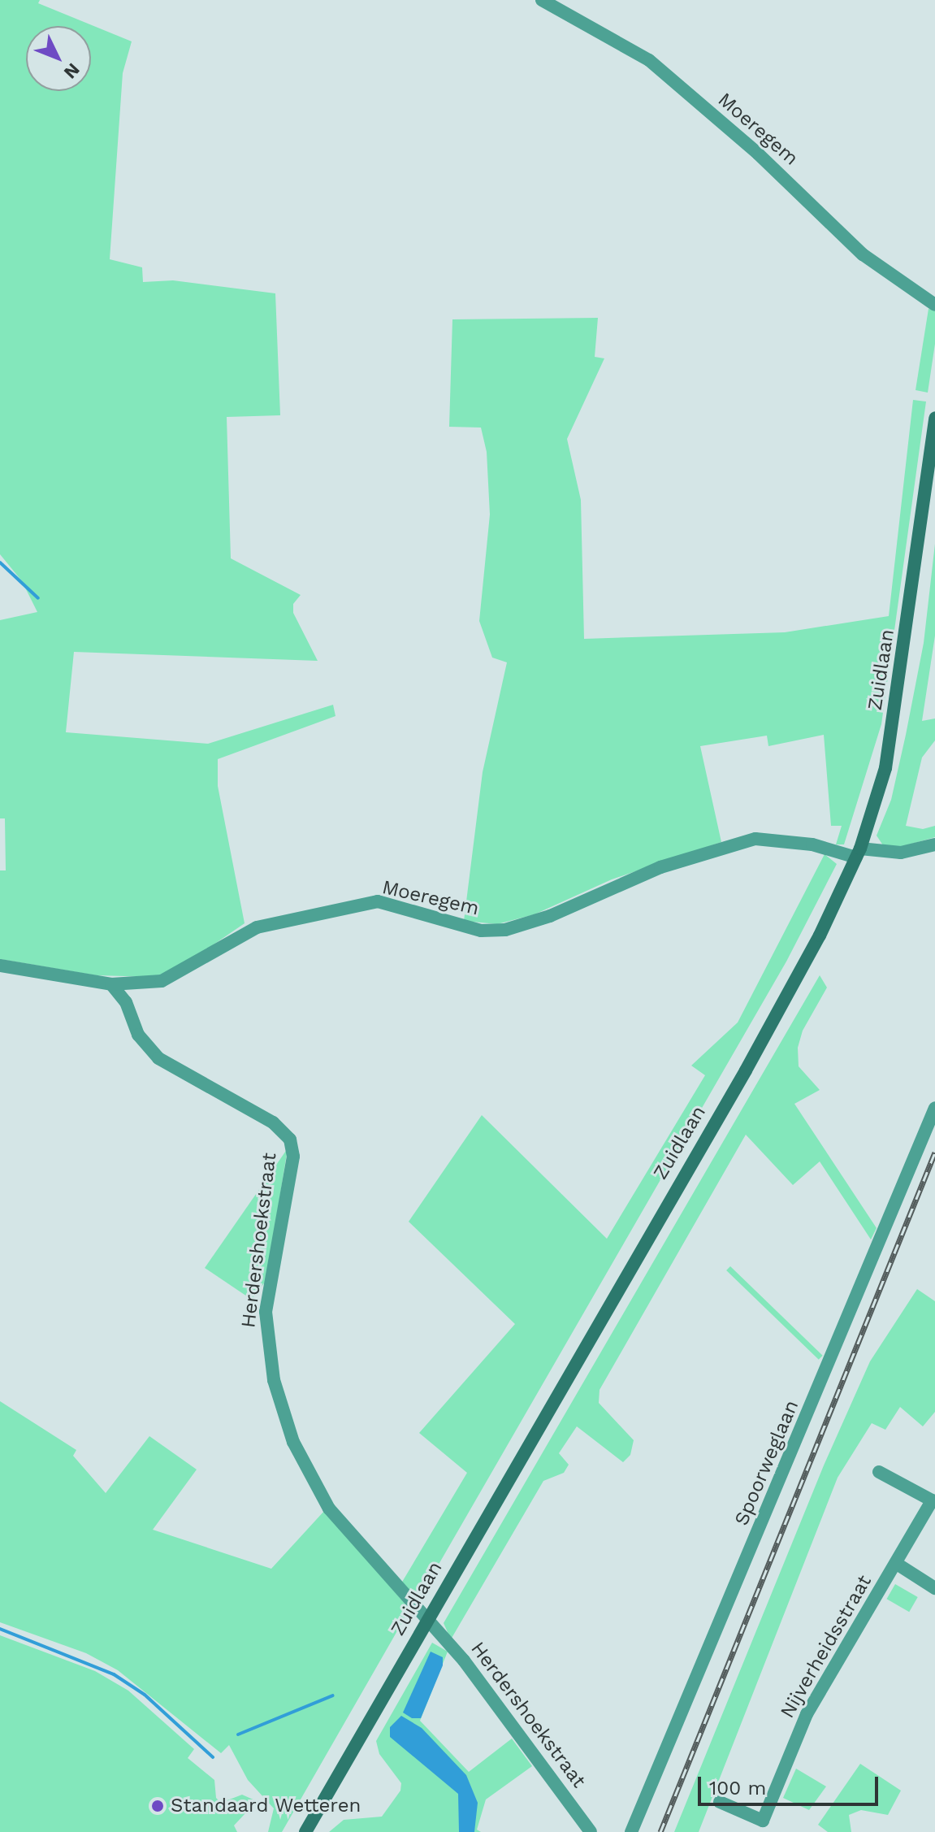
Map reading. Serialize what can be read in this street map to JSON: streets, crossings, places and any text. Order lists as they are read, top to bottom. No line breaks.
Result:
{"streets":{"main road":["Zuidlaan"],"street":["Moeregem","Herdershoekstraat","Spoorweglaan","Nijverheidsstraat"]},"crossings":[["Moeregem","Zuidlaan"],["Moeregem","Herdershoekstraat"],["Zuidlaan","Herdershoekstraat"]],"places":["Standaard Wetteren"],"scale_bar":"100 m","north":"bottom right"}
